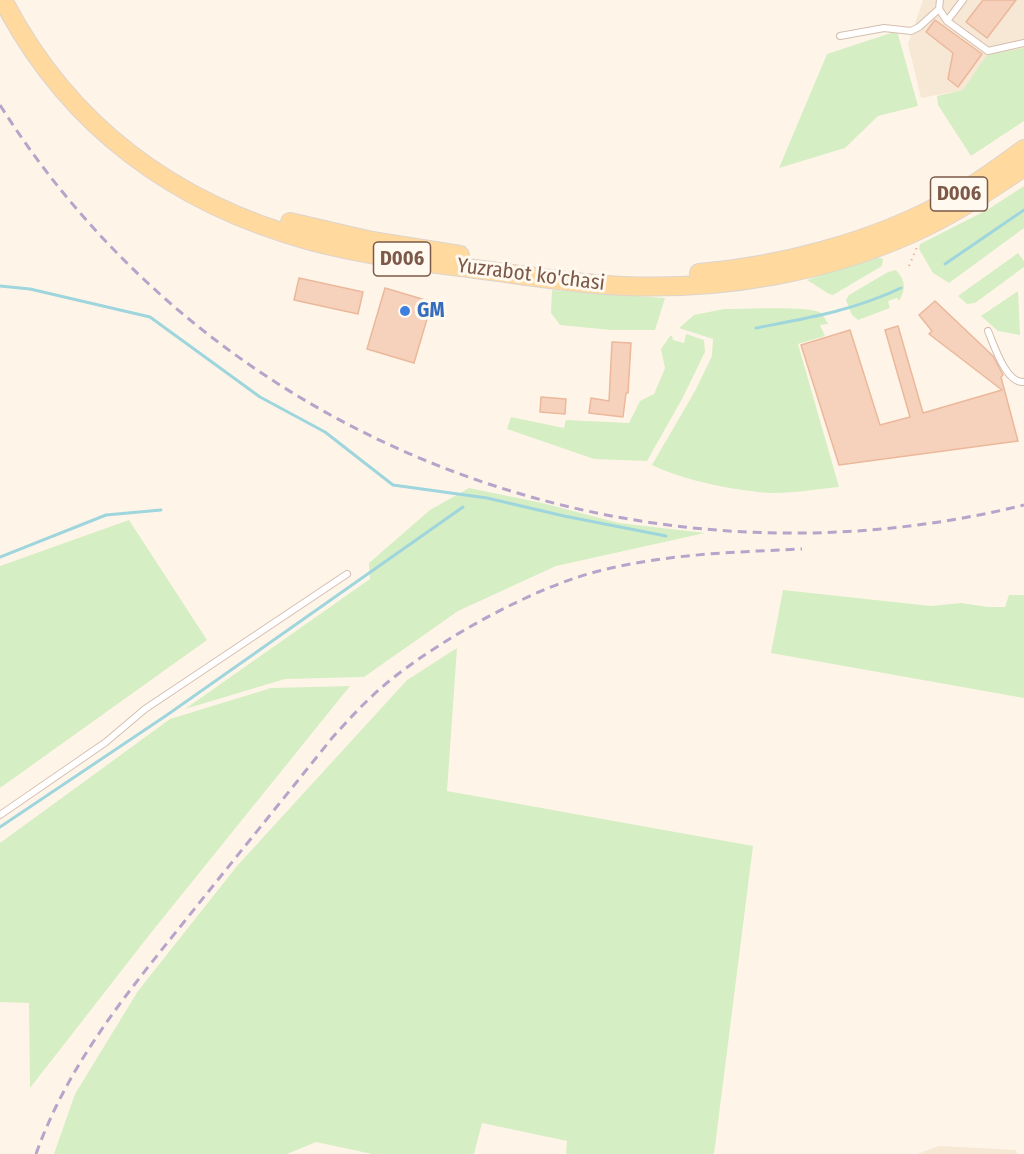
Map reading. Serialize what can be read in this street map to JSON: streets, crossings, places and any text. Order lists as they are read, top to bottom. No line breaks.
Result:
{"streets":{"main road":["D006","Yuzrabot ko'chasi"]},"places":["GM"]}
